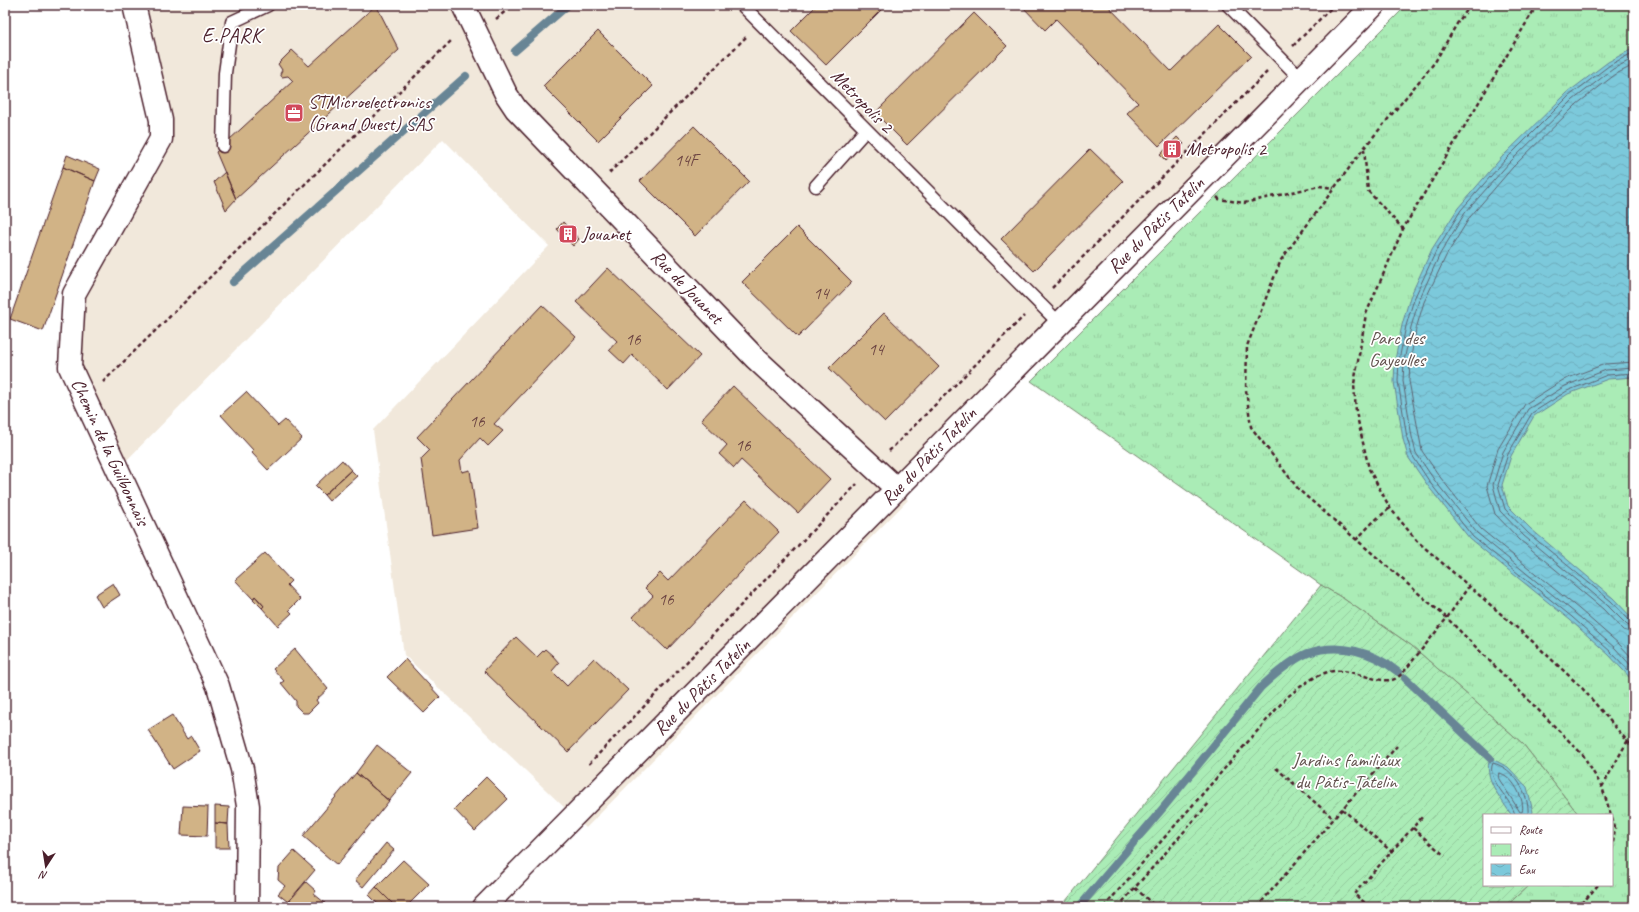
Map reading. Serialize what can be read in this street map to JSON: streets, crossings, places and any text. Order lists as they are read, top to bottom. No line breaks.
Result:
{"streets":{"street":["Rue du Pâtis Tatelin","Rue de Jouanet","Chemin de la Guilbonnais"],"lane":["Metropolis 2"]},"crossings":[["Metropolis 2","Rue du Pâtis Tatelin"],["Rue du Pâtis Tatelin","Rue de Jouanet"]],"districts":["E.PARK"],"parks":["Parc des Gayeulles","Jardins familiaux du Pâtis-Tatelin"],"places":{"office":["STMicroelectronics (Grand Ouest) SAS"],"building":["Metropolis 2","Jouanet"]},"house_numbers":["14F","14","16","14","16","16","16"],"legend":["Route","Parc","Eau"],"north":"bottom"}
